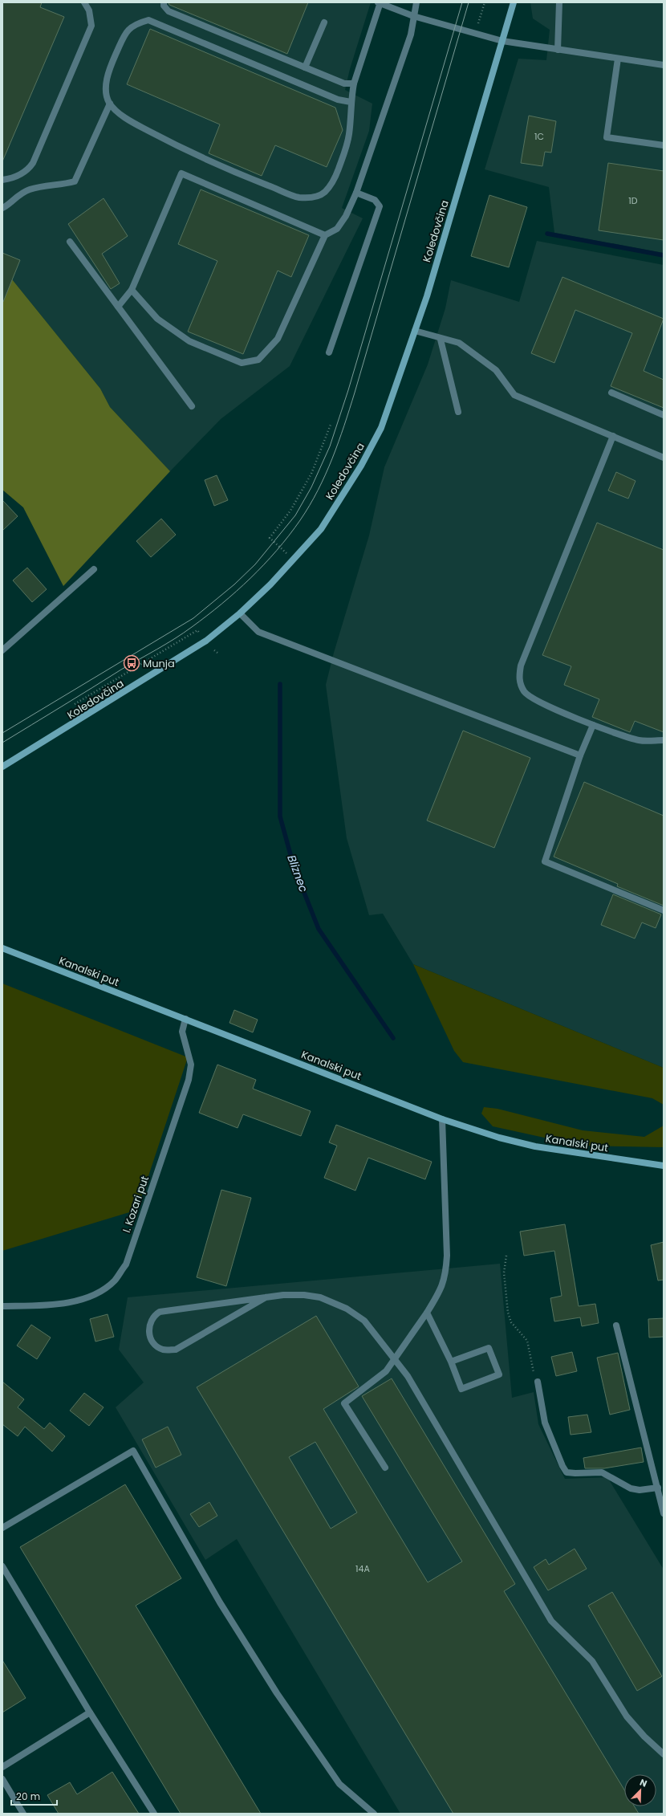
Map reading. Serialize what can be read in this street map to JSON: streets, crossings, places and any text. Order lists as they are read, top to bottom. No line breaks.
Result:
{"streets":{"street":["Koledovčina","Kanalski put","I. Kozari put"]},"crossings":[["Kanalski put","I. Kozari put"]],"water":["Bliznec"],"places":{"bus stop":["Munja"]},"house_numbers":["1C","1D","14A"],"scale_bar":"20 m","north":"top right"}
